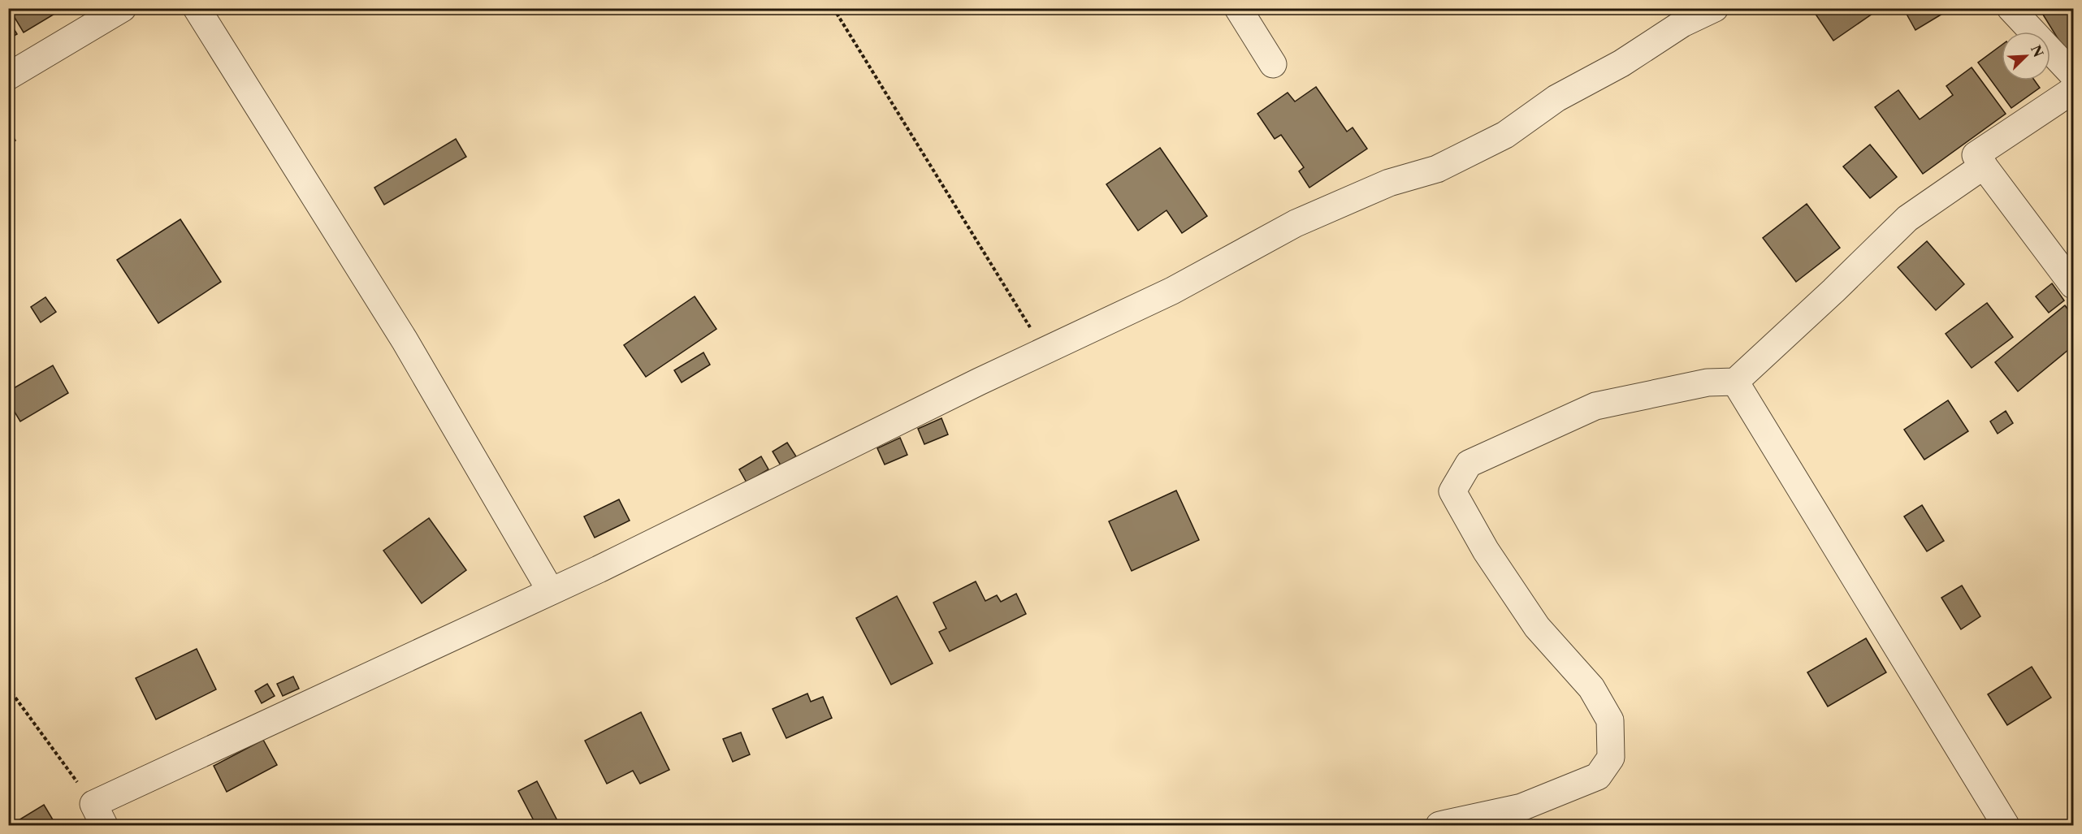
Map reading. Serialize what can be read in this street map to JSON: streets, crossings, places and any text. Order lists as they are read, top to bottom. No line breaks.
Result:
{"north":"top right"}
